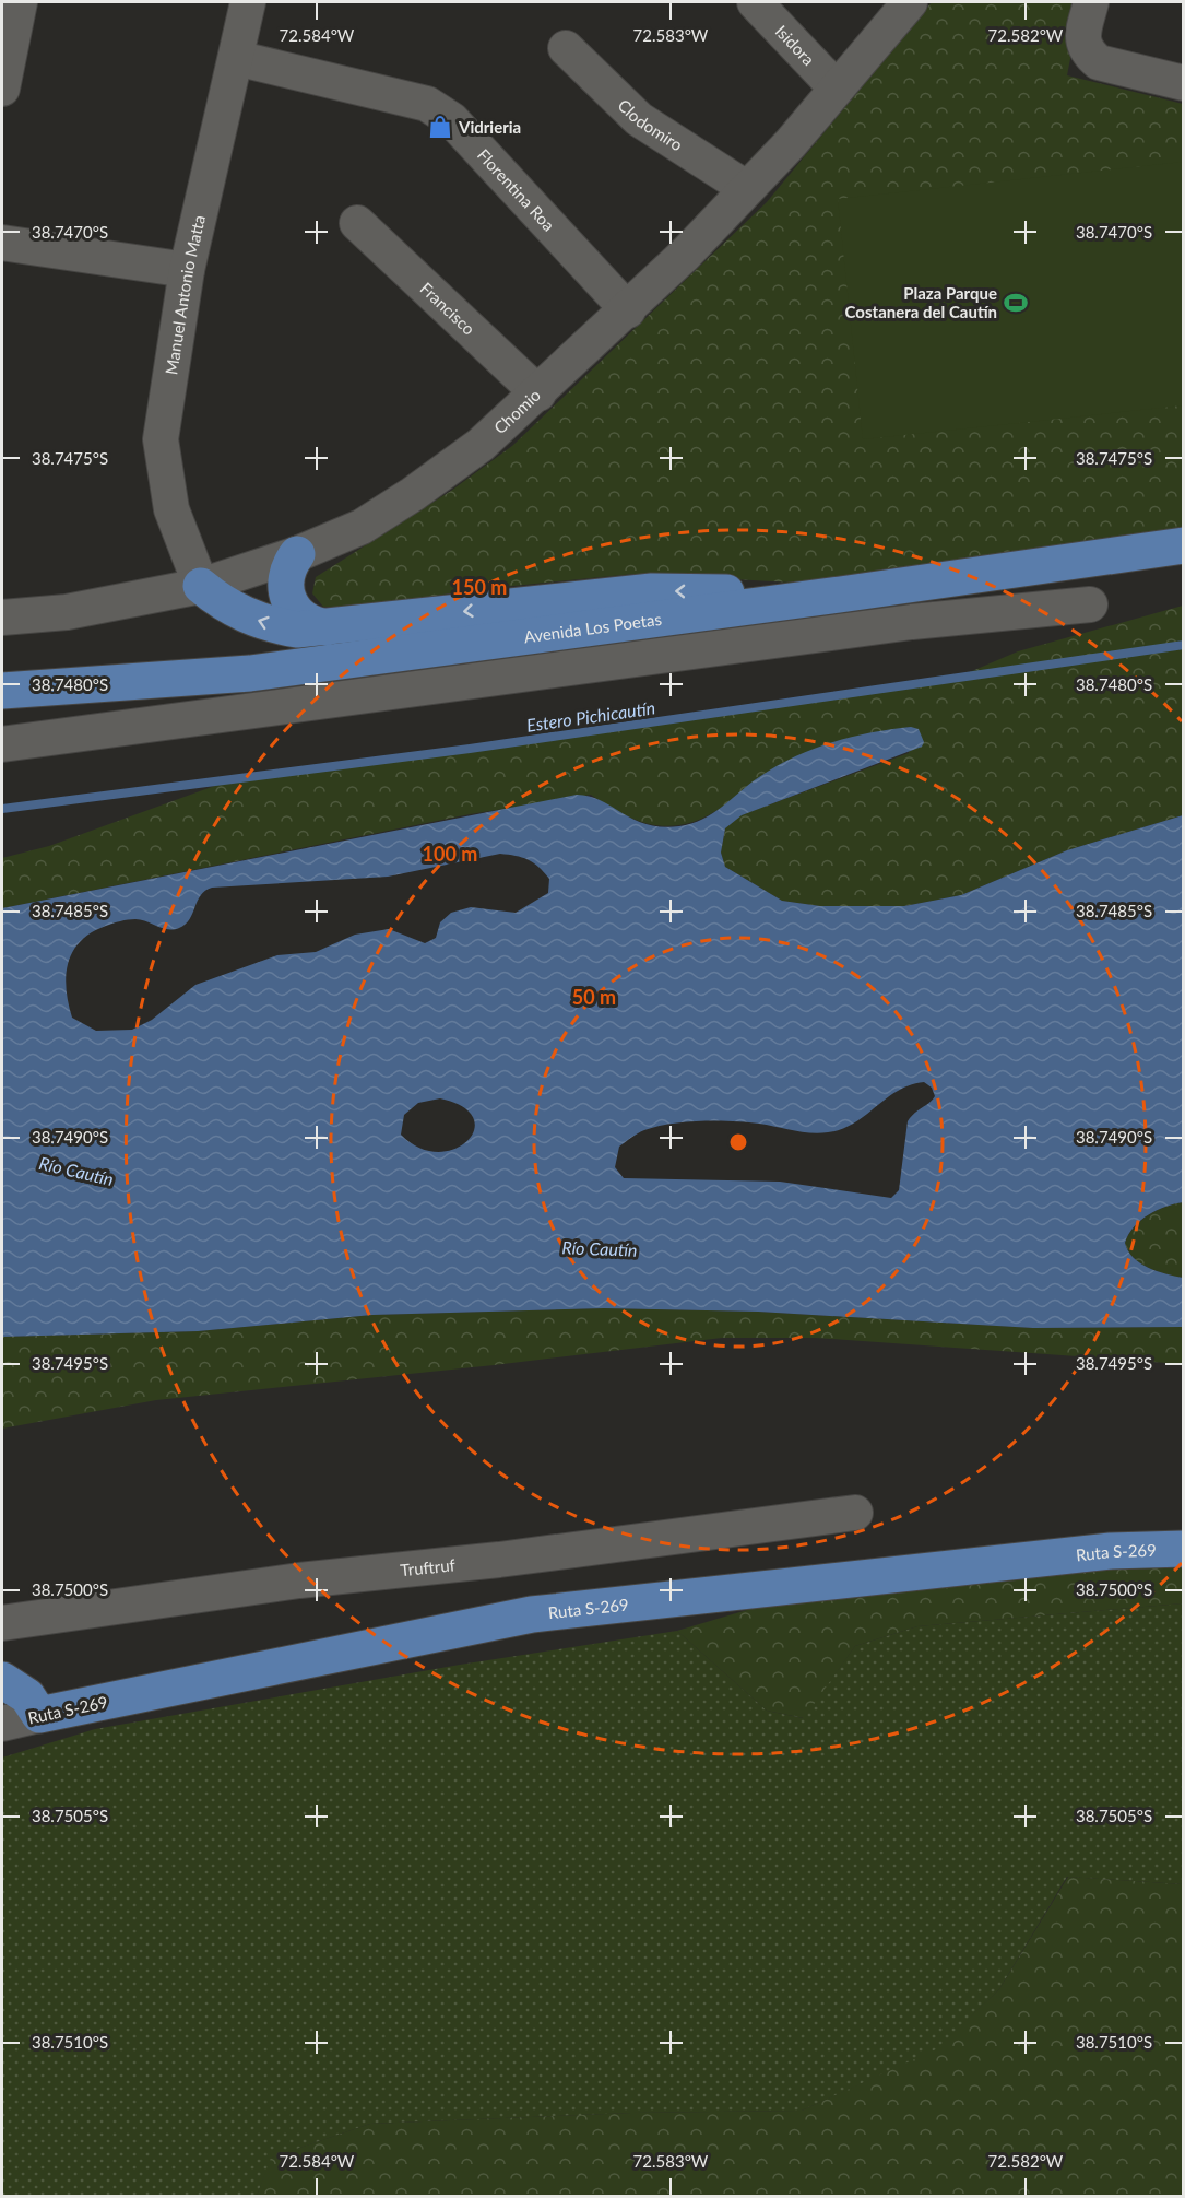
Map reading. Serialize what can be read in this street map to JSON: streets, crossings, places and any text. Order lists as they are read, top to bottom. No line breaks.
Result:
{"streets":{"main road":["Avenida Los Poetas","Ruta S-269"],"street":["Isidora","Clodomiro","Florentina Roa","Manuel Antonio Matta","Francisco","Chomio","Truftruf"]},"crossings":[["Isidora","Chomio"],["Clodomiro","Chomio"],["Florentina Roa","Manuel Antonio Matta"],["Florentina Roa","Chomio"],["Manuel Antonio Matta","Chomio"],["Francisco","Chomio"]],"water":["Estero Pichicautín","Río Cautín"],"places":{"shop":["Vidrieria"],"sports":["Plaza Parque Costanera del Cautín"]},"coordinates":["72.584°W","72.583°W","72.582°W","38.7470°S","38.7475°S","38.7480°S","38.7485°S","38.7490°S","38.7495°S","38.7500°S","38.7505°S","38.7510°S"],"rings":["150 m","100 m","50 m"]}
